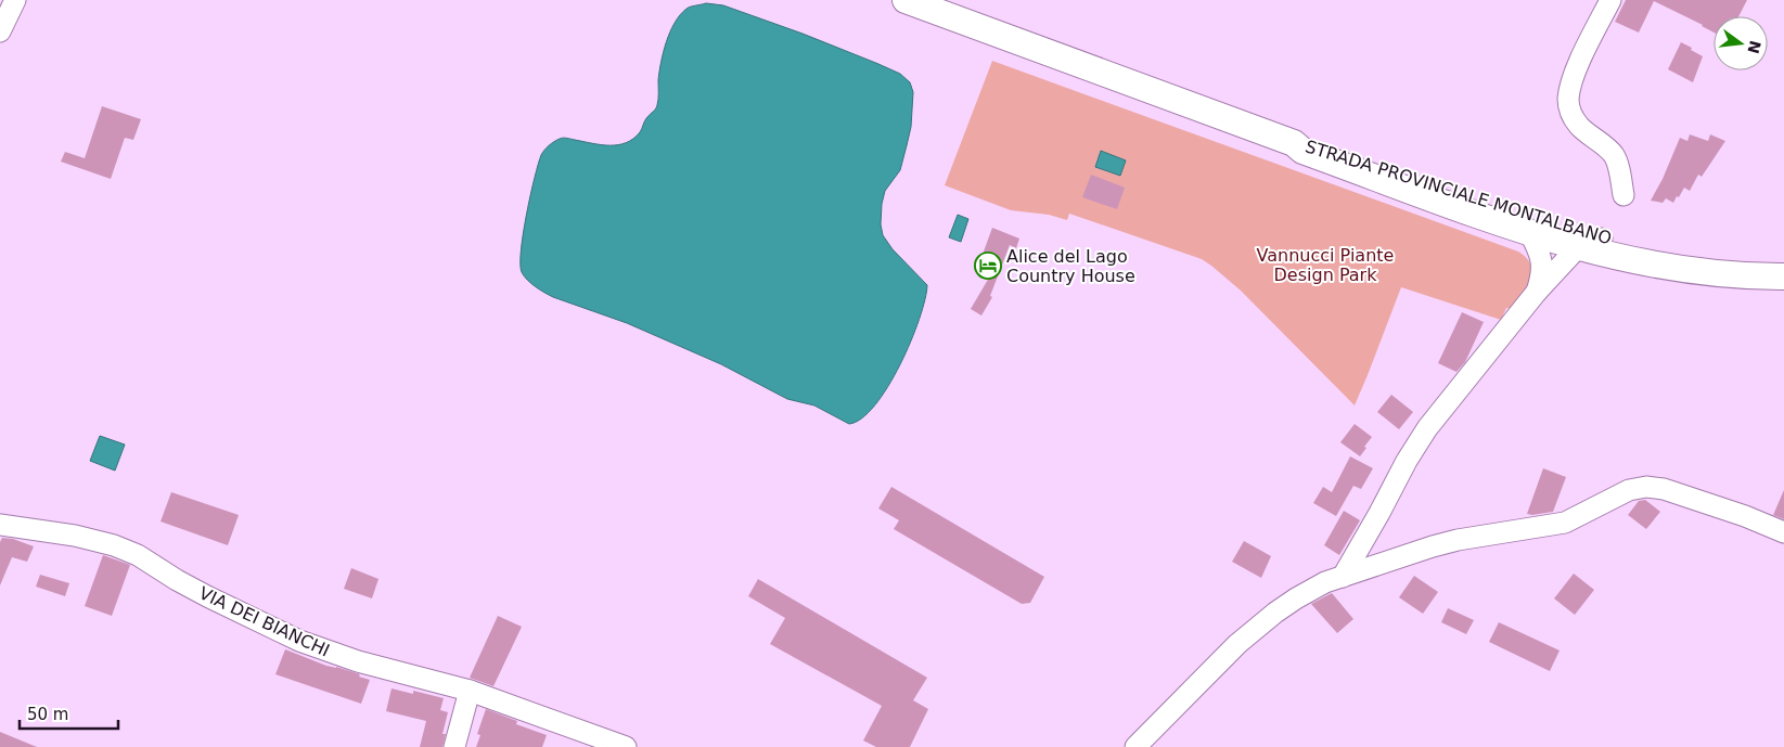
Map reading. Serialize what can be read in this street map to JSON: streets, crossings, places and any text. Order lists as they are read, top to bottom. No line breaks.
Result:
{"streets":{"main road":["STRADA PROVINCIALE MONTALBANO"],"street":["VIA DEI BIANCHI"]},"parks":["Vannucci Piante Design Park"],"places":{"hotel":["Alice del Lago Country House"]},"scale_bar":"50 m","north":"right"}
